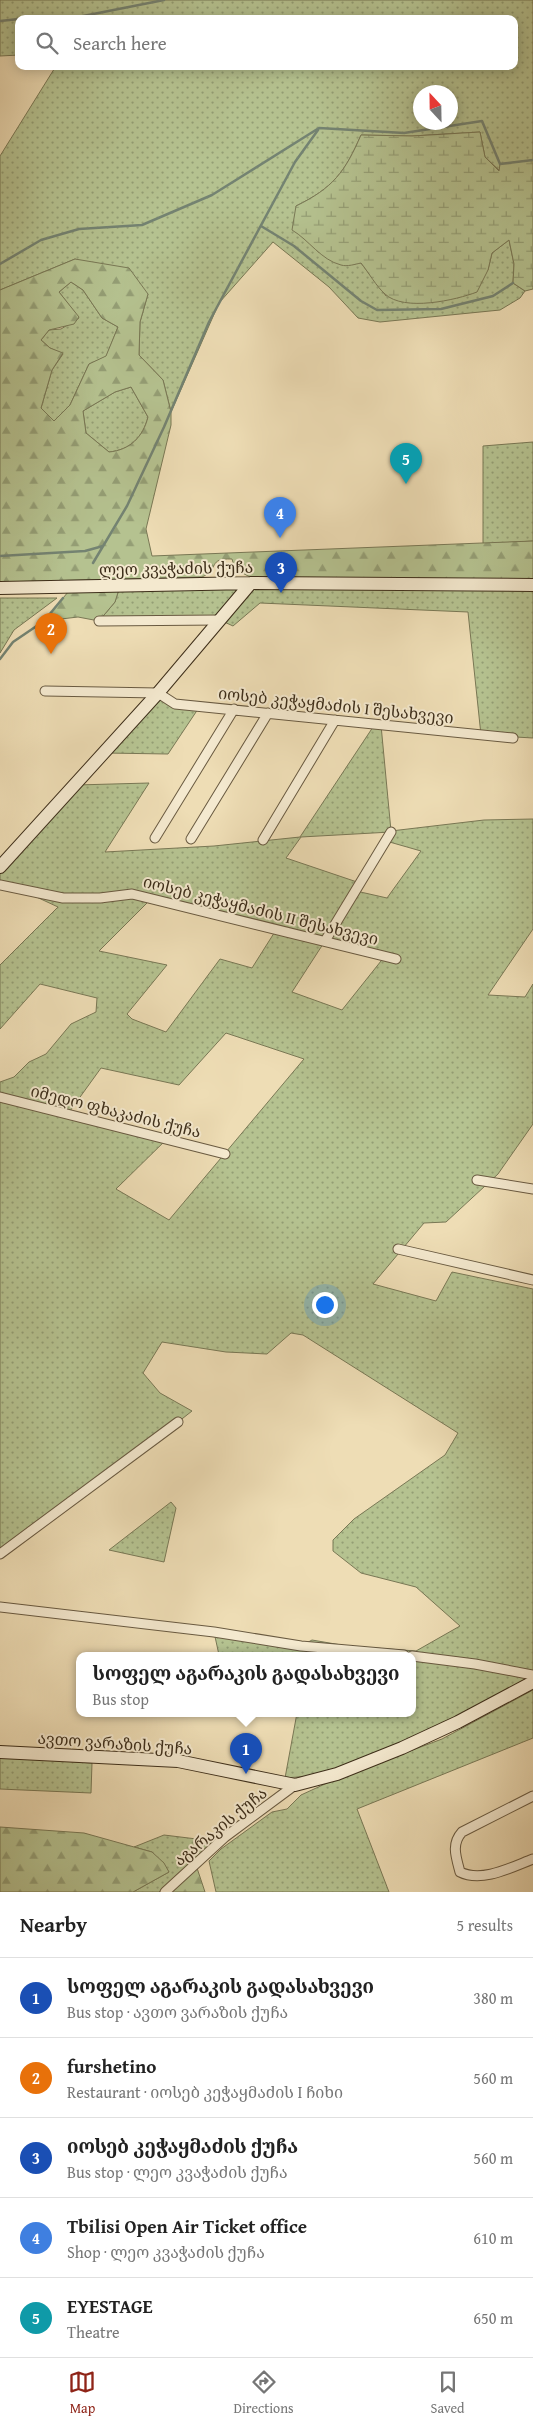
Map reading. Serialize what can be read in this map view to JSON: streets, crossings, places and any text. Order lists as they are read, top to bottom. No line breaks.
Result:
{"streets":{"street":["ლეო კვაჭაძის ქუჩა","იოსებ კეჭაყმაძის I შესახვევი","იოსებ კეჭაყმაძის II შესახვევი","იმედო ფხაკაძის ქუჩა","ავთო ვარაზის ქუჩა","აგარაკის ქუჩა"]},"crossings":[["ავთო ვარაზის ქუჩა","აგარაკის ქუჩა"]],"north":"top","page":{"search":"Search here","pins":["5","4","3","2","1"],"popup":["სოფელ აგარაკის გადასახვევი","Bus stop"],"heading":["Nearby","5 results"],"list":[{"mark":"1","name":"სოფელ აგარაკის გადასახვევი","note":"Bus stop · ავთო ვარაზის ქუჩა","value":"380 m"},{"mark":"2","name":"furshetino","note":"Restaurant · იოსებ კეჭაყმაძის I ჩიხი","value":"560 m"},{"mark":"3","name":"იოსებ კეჭაყმაძის ქუჩა","note":"Bus stop · ლეო კვაჭაძის ქუჩა","value":"560 m"},{"mark":"4","name":"Tbilisi Open Air Ticket office","note":"Shop · ლეო კვაჭაძის ქუჩა","value":"610 m"},{"mark":"5","name":"EYESTAGE","note":"Theatre","value":"650 m"}],"nav":["Map","Directions","Saved"]}}
